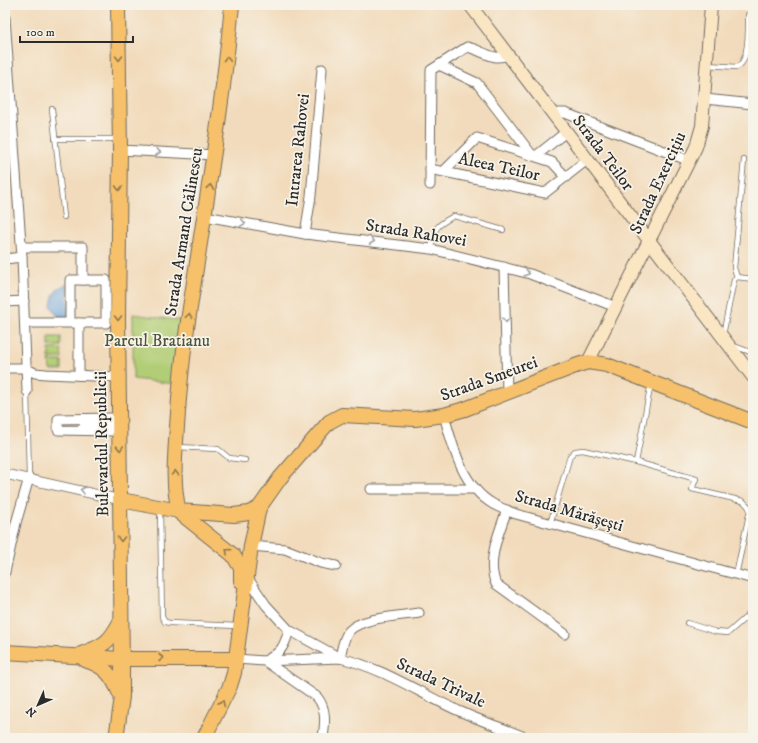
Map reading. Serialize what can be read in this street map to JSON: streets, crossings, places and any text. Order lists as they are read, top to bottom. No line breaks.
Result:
{"streets":{"main road":["Strada Armand Călinescu","Strada Smeurei","Bulevardul Republicii"],"street":["Intrarea Rahovei","Strada Teilor","Aleea Teilor","Strada Exercițiu","Strada Rahovei","Strada Mărășești","Strada Trivale"]},"crossings":[["Intrarea Rahovei","Strada Rahovei"],["Strada Teilor","Aleea Teilor"],["Strada Teilor","Strada Exercițiu"],["Strada Exercițiu","Strada Rahovei"],["Strada Exercițiu","Strada Smeurei"],["Strada Armand Călinescu","Strada Rahovei"],["Strada Smeurei","Strada Mărășești"],["Strada Smeurei","Strada Trivale"]],"one_way":["Strada Armand Călinescu","Strada Rahovei","Bulevardul Republicii"],"parks":["Parcul Bratianu"],"scale_bar":"100 m","north":"bottom left"}
